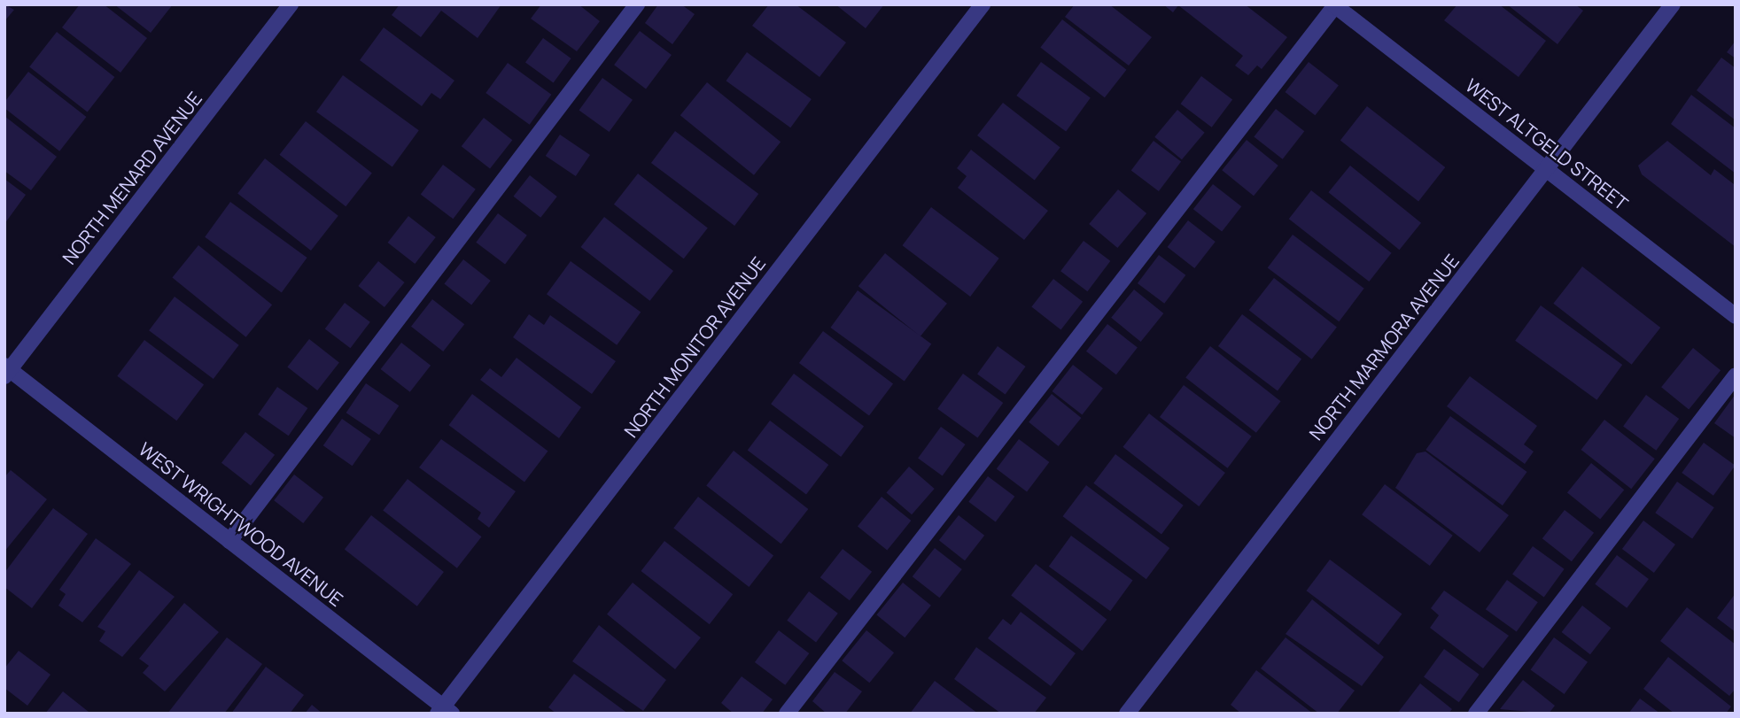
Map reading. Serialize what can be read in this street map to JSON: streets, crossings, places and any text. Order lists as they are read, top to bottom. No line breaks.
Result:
{"streets":{"street":["WEST ALTGELD STREET","NORTH MENARD AVENUE","NORTH MONITOR AVENUE","NORTH MARMORA AVENUE","WEST WRIGHTWOOD AVENUE"]},"crossings":[["WEST ALTGELD STREET","NORTH MARMORA AVENUE"],["NORTH MENARD AVENUE","WEST WRIGHTWOOD AVENUE"],["NORTH MONITOR AVENUE","WEST WRIGHTWOOD AVENUE"]]}
